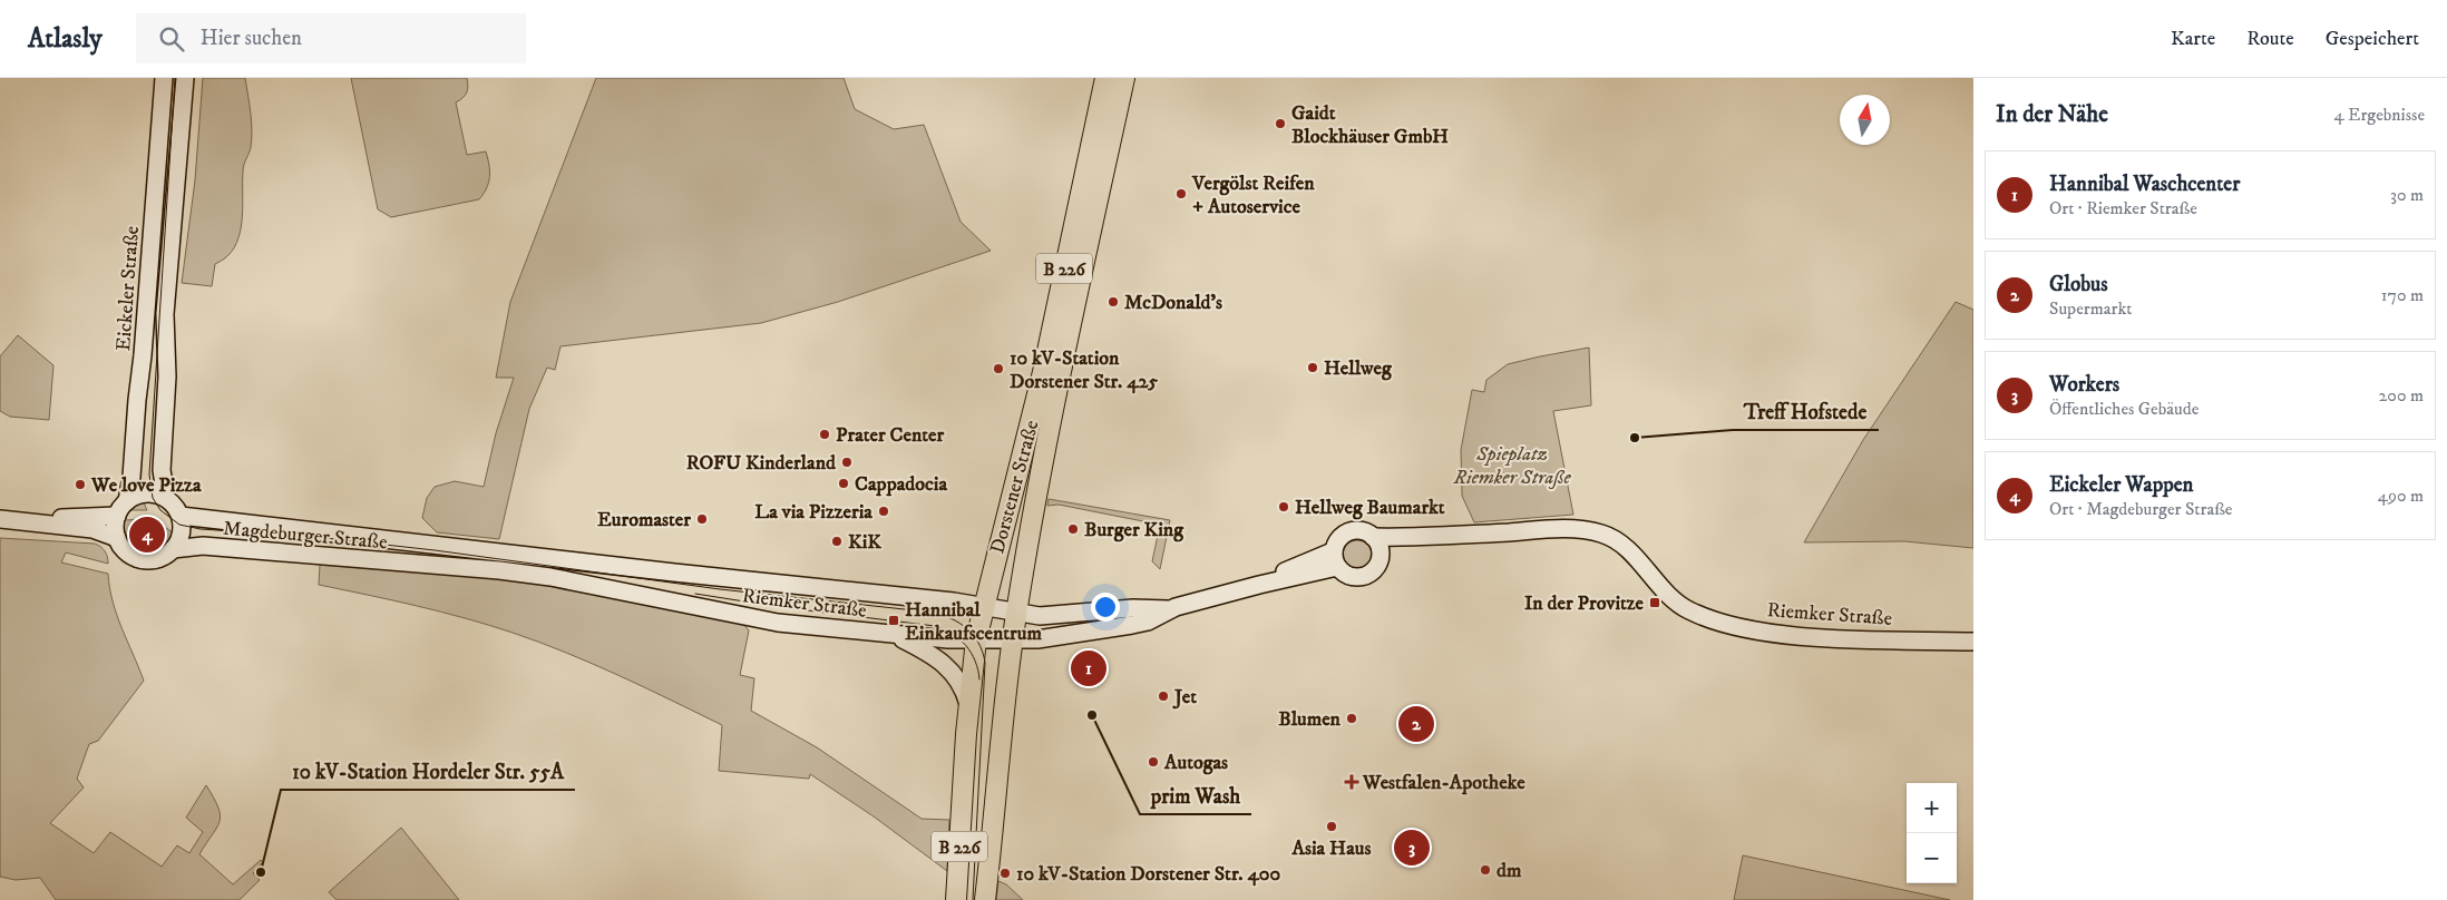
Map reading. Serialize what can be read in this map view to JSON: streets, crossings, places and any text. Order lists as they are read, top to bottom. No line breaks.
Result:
{"streets":{"main road":["B 226","Eickeler Straße","Dorstener Straße","Magdeburger Straße","Riemker Straße"]},"crossings":[["Eickeler Straße","Magdeburger Straße"],["Dorstener Straße","Riemker Straße"],["Magdeburger Straße","Riemker Straße"]],"parks":["Spieplatz Riemker Straße"],"places":{"other":["Gaidt Blockhäuser GmbH","Vergölst Reifen + Autoservice","McDonald's","Hellweg","10 kV-Station Dorstener Str. 425","Prater Center","Treff Hofstede","ROFU Kinderland","Cappadocia","We love Pizza","Hellweg Baumarkt","La via Pizzeria","Euromaster","Burger King","KiK","Jet","prim Wash","Blumen","Autogas","Asia Haus","dm","10 kV-Station Hordeler Str. 55A","10 kV-Station Dorstener Str. 400"],"transit":["In der Provitze","Hannibal Einkaufscentrum"],"health":["Westfalen-Apotheke"]},"north":"top","page":{"header":"Atlasly","search":"Hier suchen","nav":["Karte","Route","Gespeichert"],"heading":["In der Nähe","4 Ergebnisse"],"list":[{"mark":"1","name":"Hannibal Waschcenter","note":"Ort · Riemker Straße","value":"30 m"},{"mark":"2","name":"Globus","note":"Supermarkt","value":"170 m"},{"mark":"3","name":"Workers","note":"Öffentliches Gebäude","value":"200 m"},{"mark":"4","name":"Eickeler Wappen","note":"Ort · Magdeburger Straße","value":"490 m"}],"pins":["4","1","2","3"],"map_buttons":["+","−"]}}
